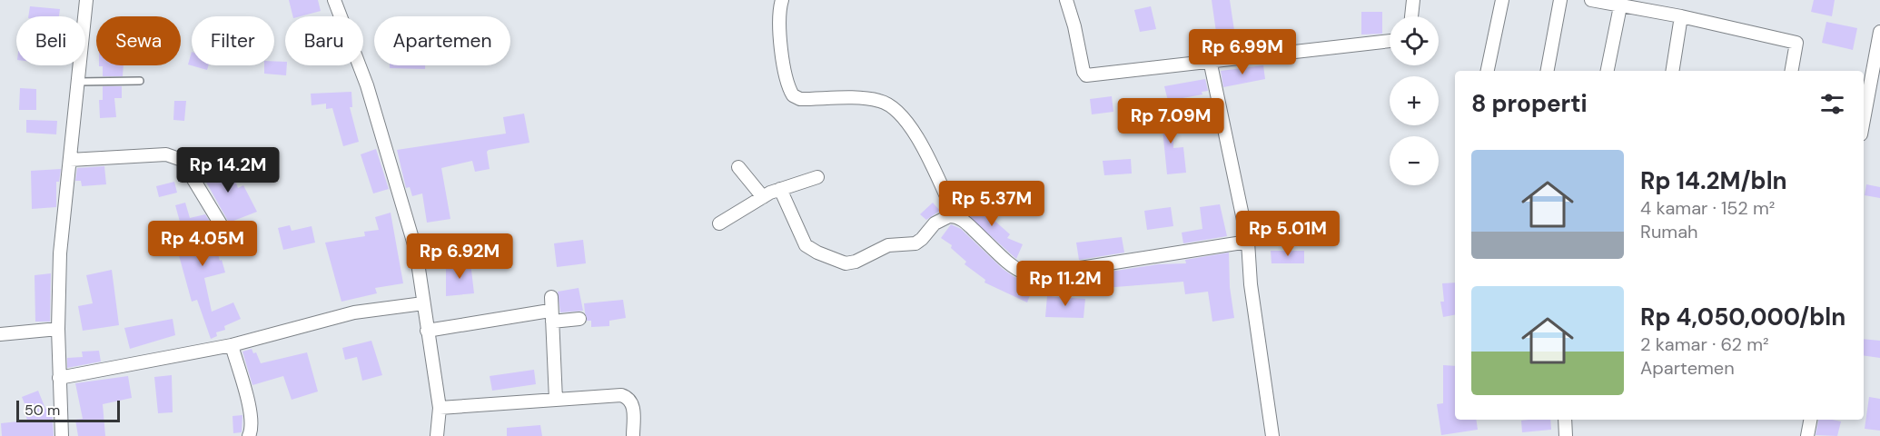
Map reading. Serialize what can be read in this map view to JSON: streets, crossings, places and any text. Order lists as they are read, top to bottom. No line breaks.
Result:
{"scale_bar":"50 m","page":{"map_buttons":["+","−"],"chip":["Beli","Sewa","Filter","Baru","Apartemen"],"price":["Rp 6.99M","Rp 7.09M","Rp 14.2M","Rp 5.37M","Rp 5.01M","Rp 4.05M","Rp 6.92M","Rp 11.2M"],"heading":"8 properti","list":[{"name":"Rp 14.2M/bln","note":"4 kamar · 152 m² · Rumah"},{"name":"Rp 4,050,000/bln","note":"2 kamar · 62 m² · Apartemen"}],"scale":"50 m"}}
